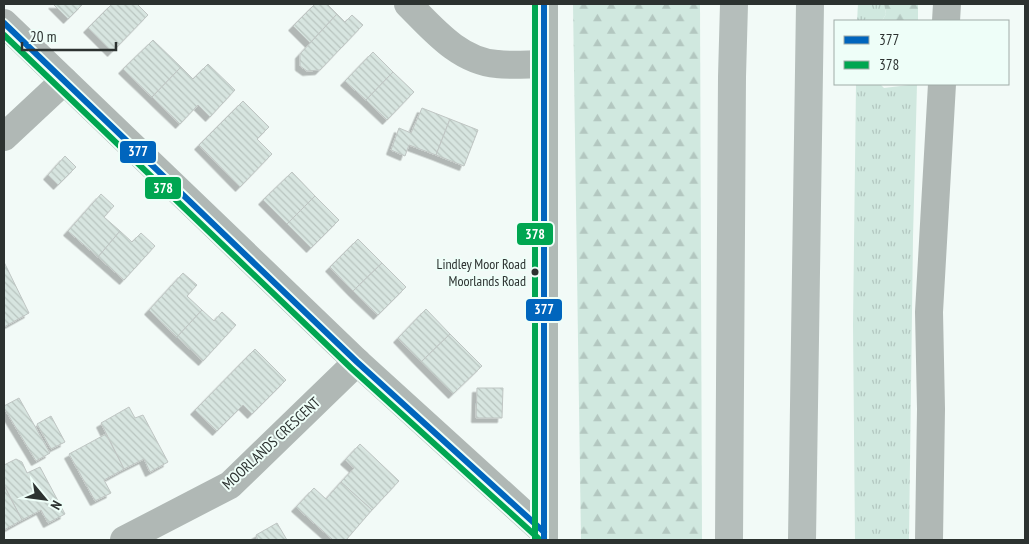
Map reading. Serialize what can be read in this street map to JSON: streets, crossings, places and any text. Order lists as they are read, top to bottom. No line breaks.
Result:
{"streets":{"street":["MOORLANDS CRESCENT"]},"places":["Lindley Moor Road Moorlands Road"],"lines":["transit line 377","transit line 378"],"legend":["377","378"],"scale_bar":"20 m","north":"bottom right"}
